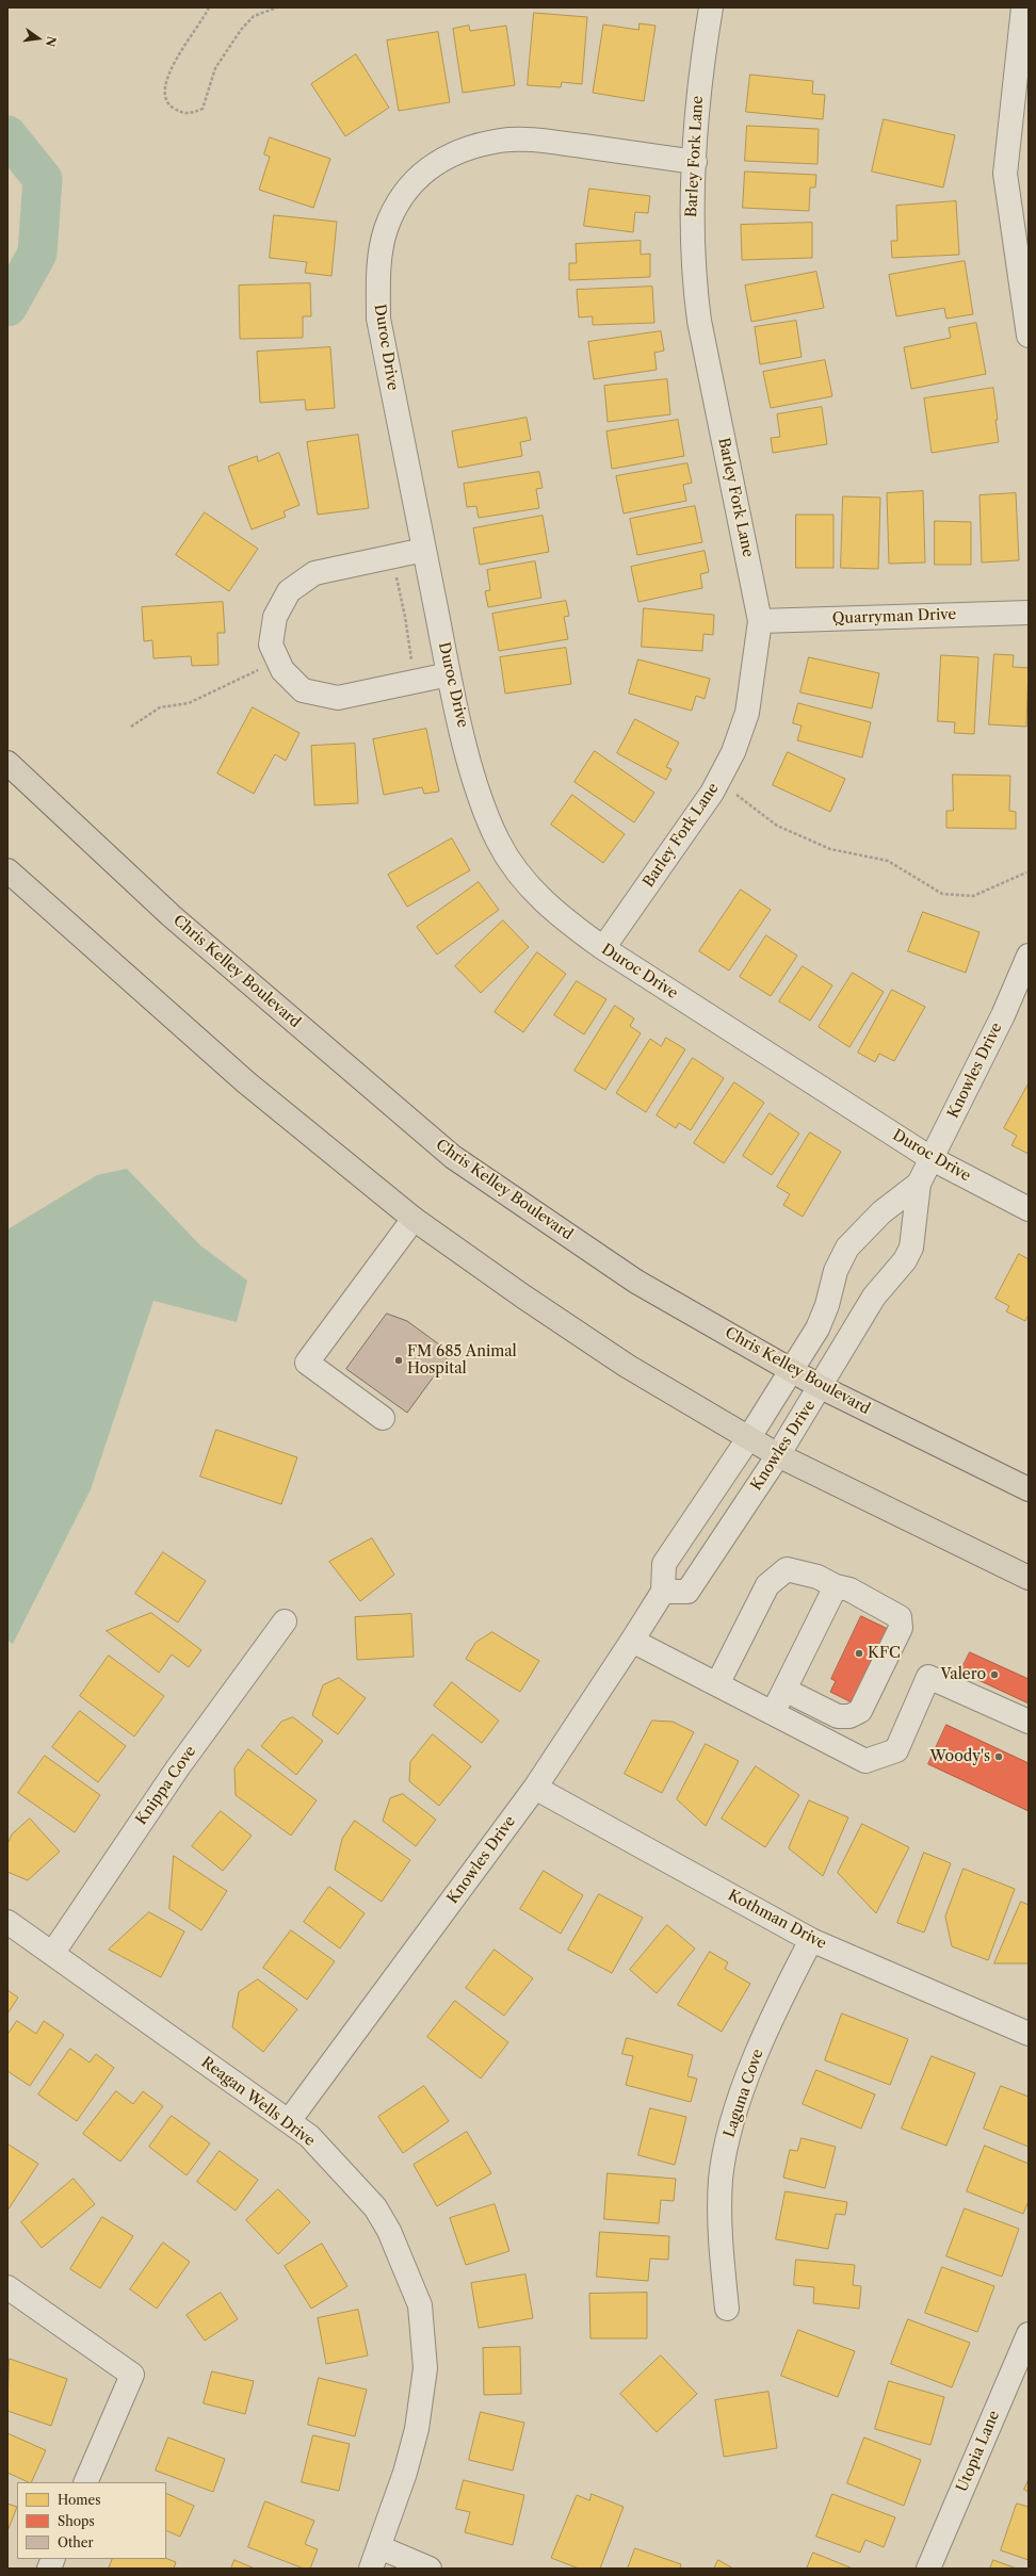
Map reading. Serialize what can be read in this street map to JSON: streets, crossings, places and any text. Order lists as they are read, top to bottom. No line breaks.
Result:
{"streets":{"main road":["Chris Kelley Boulevard"],"street":["Barley Fork Lane","Duroc Drive","Quarryman Drive","Knowles Drive","Knippa Cove","Kothman Drive","Laguna Cove","Reagan Wells Drive","Utopia Lane"]},"crossings":[["Barley Fork Lane","Duroc Drive"],["Barley Fork Lane","Quarryman Drive"],["Duroc Drive","Knowles Drive"],["Chris Kelley Boulevard","Knowles Drive"],["Knowles Drive","Kothman Drive"],["Knowles Drive","Reagan Wells Drive"],["Knippa Cove","Reagan Wells Drive"],["Kothman Drive","Laguna Cove"]],"places":["FM 685 Animal Hospital","KFC","Valero","Woody's"],"legend":["Homes","Shops","Other"],"north":"right"}
